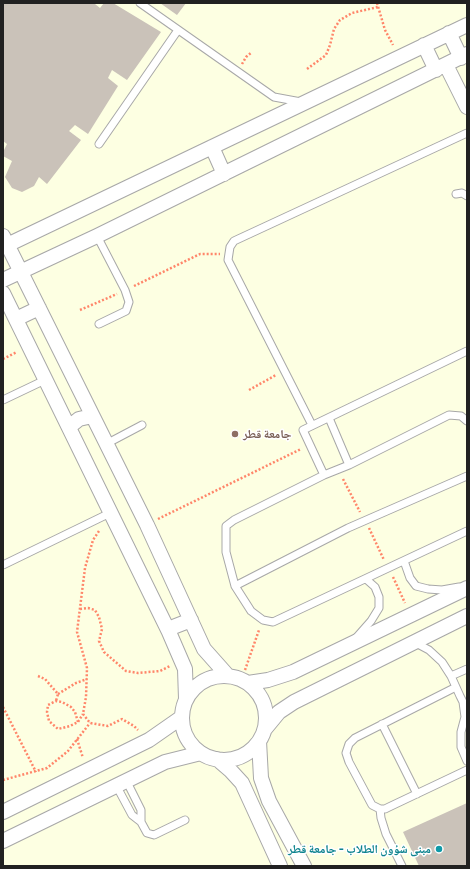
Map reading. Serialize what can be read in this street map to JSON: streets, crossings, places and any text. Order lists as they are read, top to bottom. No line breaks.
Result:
{"places":["جامعة قطر","مبنى شؤون الطلاب - جامعة قطر"]}
